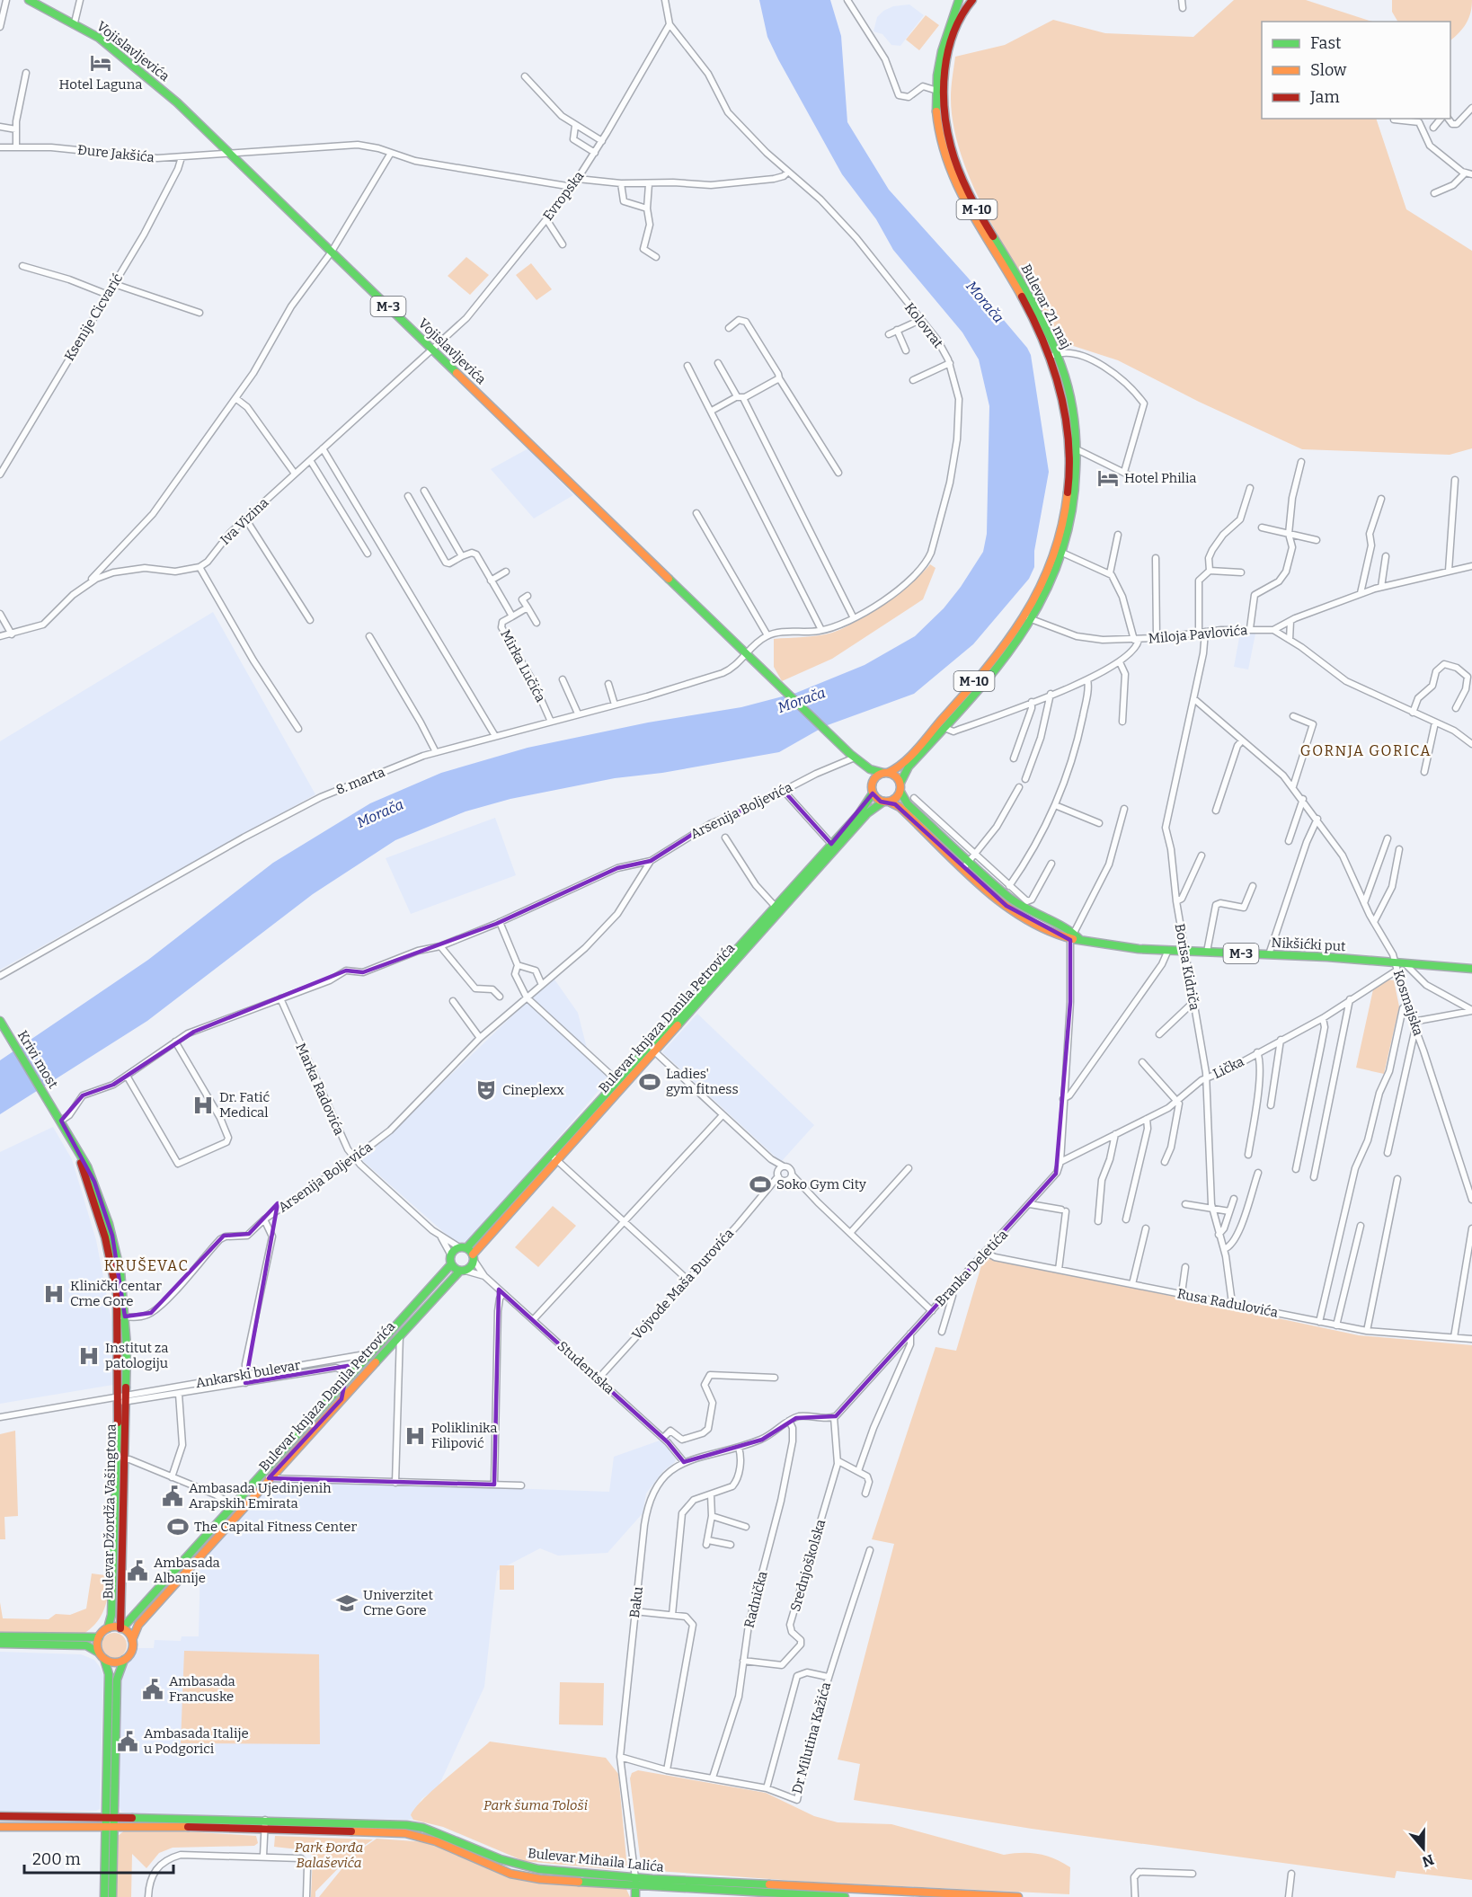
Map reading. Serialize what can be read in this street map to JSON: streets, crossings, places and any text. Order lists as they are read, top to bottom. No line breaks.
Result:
{"streets":{"main road":["Vojislavljevića","M-10","M-3","Bulevar 21. maj","Nikšićki put","Bulevar knjaza Danila Petrovića","Krivi most","Bulevar Džordža Vašingtona","Bulevar Mihaila Lalića"],"street":["Đure Jakšića","Evropska","Ksenije Cicvarić","Kolovrat","Iva Vizina","Miloja Pavlovića","Mirka Lučića","8. marta","Arsenija Boljevića","Borisa Kidriča","Kosmajska","Lička","Marka Radovića","Branka Deletića","Vojvode Maša Đurovića","Rusa Radulovića","Studentska","Ankarski bulevar","Srednjoškolska","Radnička","Baku","Dr Milutina Kažića"]},"crossings":[["Vojislavljevića","Đure Jakšića"],["Vojislavljevića","Evropska"],["Vojislavljevića","M-3"],["Vojislavljevića","Iva Vizina"],["Vojislavljevića","8. marta"],["Vojislavljevića","Arsenija Boljevića"],["Đure Jakšića","Evropska"],["Đure Jakšića","Ksenije Cicvarić"],["Evropska","Kolovrat"],["Evropska","Iva Vizina"],["M-3","Bulevar 21. maj"],["M-3","Arsenija Boljevića"],["M-3","Nikšićki put"],["M-3","Bulevar knjaza Danila Petrovića"],["Bulevar 21. maj","Miloja Pavlovića"],["Bulevar 21. maj","Nikšićki put"],["Bulevar 21. maj","Bulevar knjaza Danila Petrovića"],["Miloja Pavlovića","Borisa Kidriča"],["Mirka Lučića","8. marta"],["Arsenija Boljevića","Marka Radovića"],["Arsenija Boljevića","Ankarski bulevar"],["Nikšićki put","Borisa Kidriča"],["Nikšićki put","Kosmajska"],["Nikšićki put","Bulevar knjaza Danila Petrovića"],["Nikšićki put","Branka Deletića"],["Borisa Kidriča","Kosmajska"],["Borisa Kidriča","Lička"],["Borisa Kidriča","Rusa Radulovića"],["Kosmajska","Lička"],["Bulevar knjaza Danila Petrovića","Marka Radovića"],["Bulevar knjaza Danila Petrovića","Studentska"],["Bulevar knjaza Danila Petrovića","Ankarski bulevar"],["Bulevar knjaza Danila Petrovića","Bulevar Džordža Vašingtona"],["Krivi most","Ankarski bulevar"],["Krivi most","Bulevar Džordža Vašingtona"],["Lička","Branka Deletića"],["Marka Radovića","Studentska"],["Branka Deletića","Rusa Radulovića"],["Branka Deletića","Srednjoškolska"],["Vojvode Maša Đurovića","Studentska"],["Studentska","Baku"],["Ankarski bulevar","Bulevar Džordža Vašingtona"],["Srednjoškolska","Radnička"],["Radnička","Dr Milutina Kažića"],["Baku","Dr Milutina Kažića"],["Baku","Bulevar Mihaila Lalića"]],"districts":["GORNJA GORICA","KRUŠEVAC"],"water":["Morača"],"parks":["Park šuma Tološi","Park Đorđa Balaševića"],"places":{"hotel":["Hotel Laguna","Hotel Philia"],"sports":["Ladies' gym fitness","Soko Gym City","The Capital Fitness Center"],"theatre":["Cineplexx"],"hospital":["Dr. Fatić Medical","Klinički centar Crne Gore","Institut za patologiju","Poliklinika Filipović"],"public building":["Ambasada Ujedinjenih Arapskih Emirata","Ambasada Albanije","Ambasada Francuske","Ambasada Italije u Podgorici"],"school or university":["Univerzitet Crne Gore"]},"legend":["Fast","Slow","Jam"],"scale_bar":"200 m","north":"bottom"}
